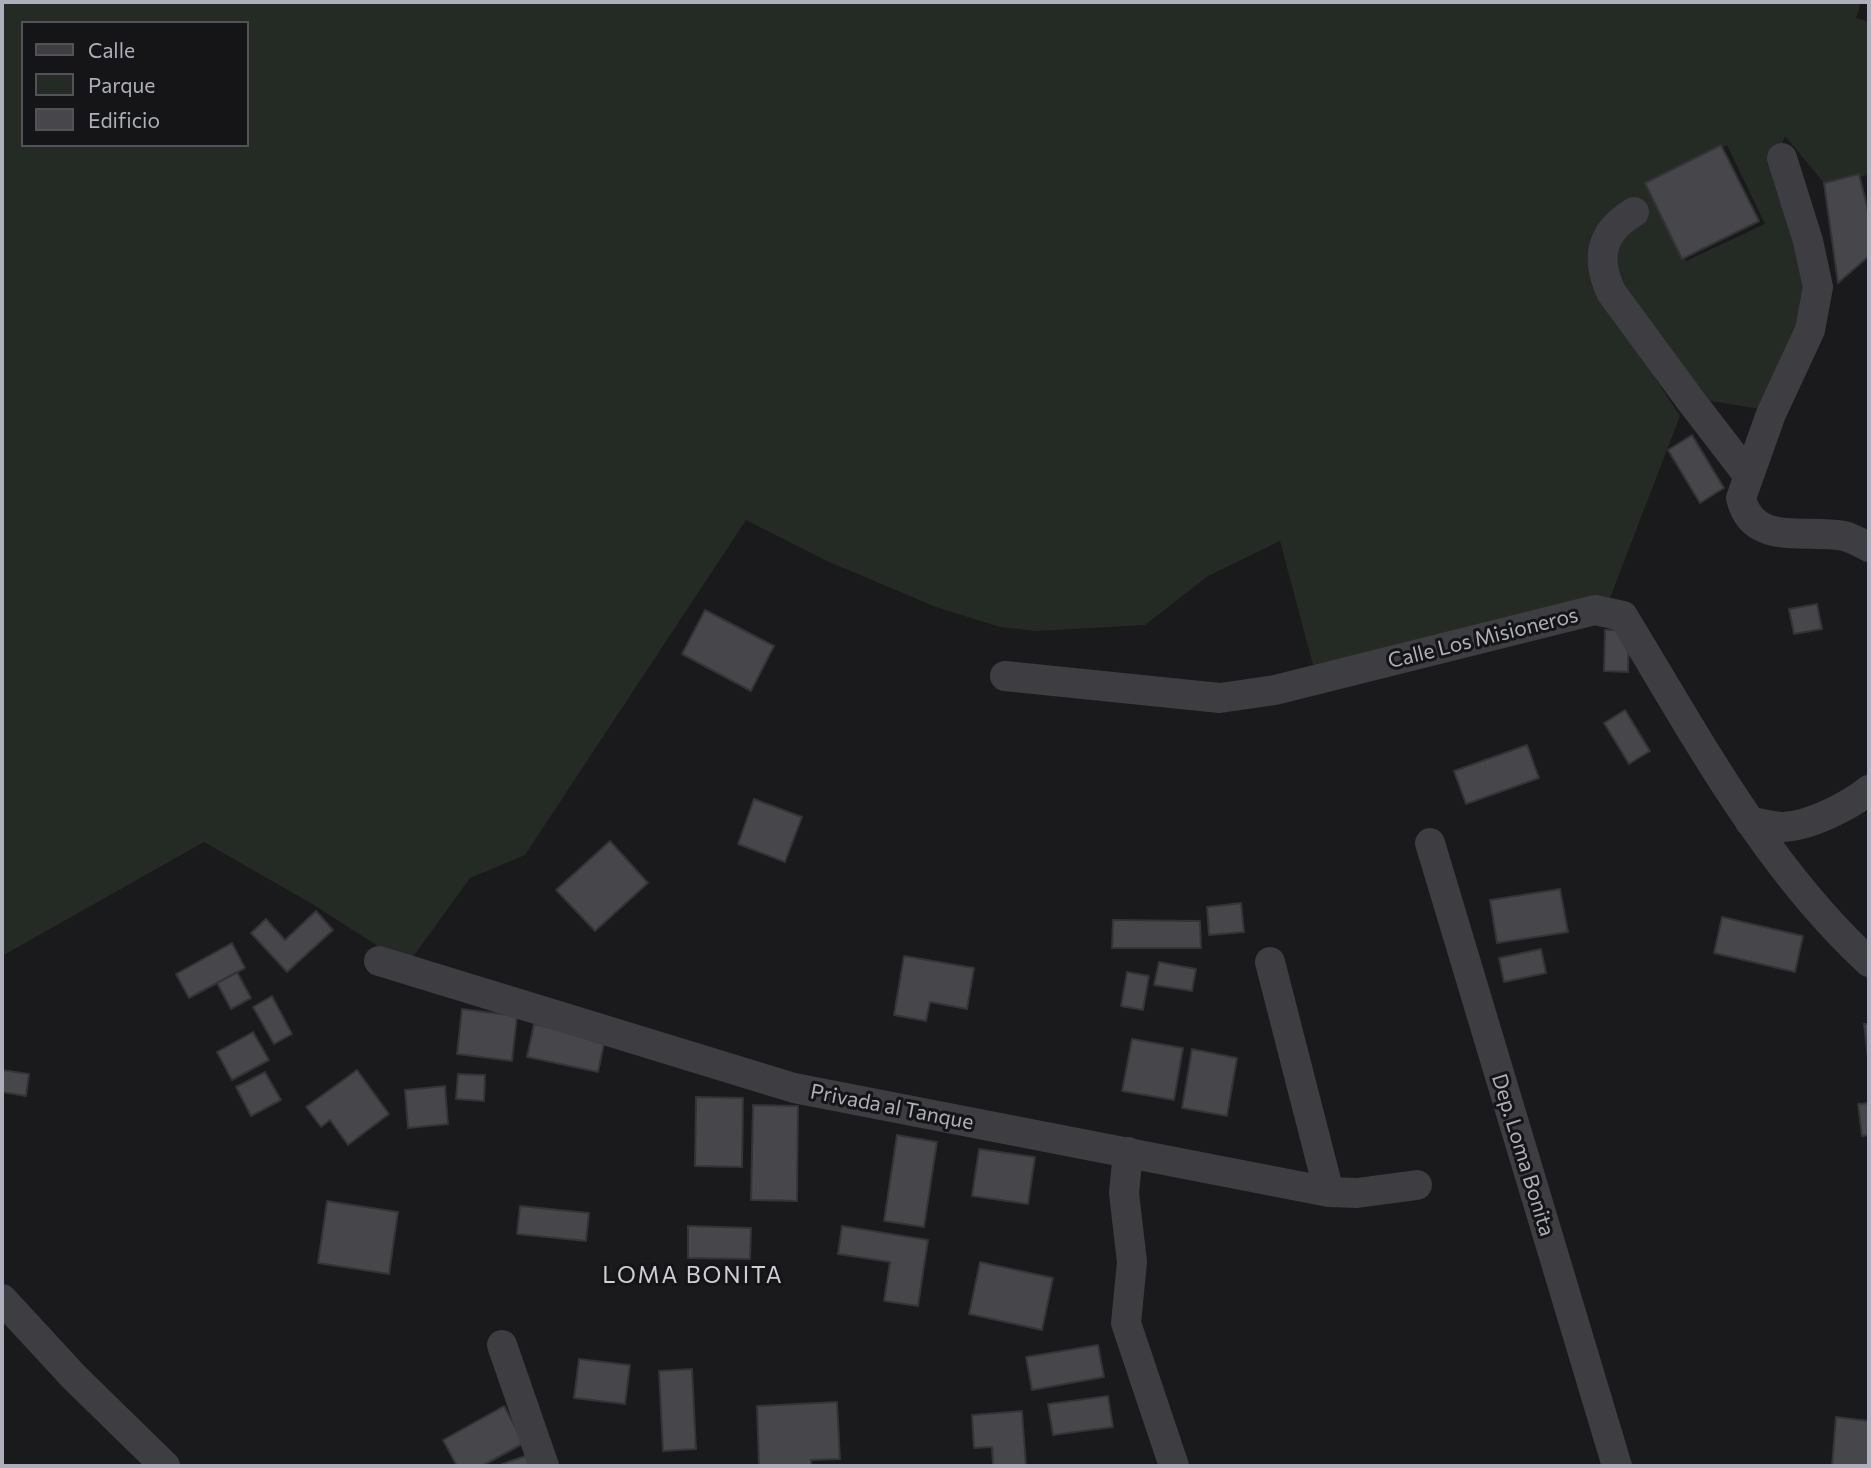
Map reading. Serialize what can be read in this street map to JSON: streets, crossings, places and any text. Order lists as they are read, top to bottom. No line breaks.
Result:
{"streets":{"street":["Calle Los Misioneros","Privada al Tanque","Dep. Loma Bonita"]},"districts":["LOMA BONITA"],"legend":["Calle","Parque","Edificio"]}
